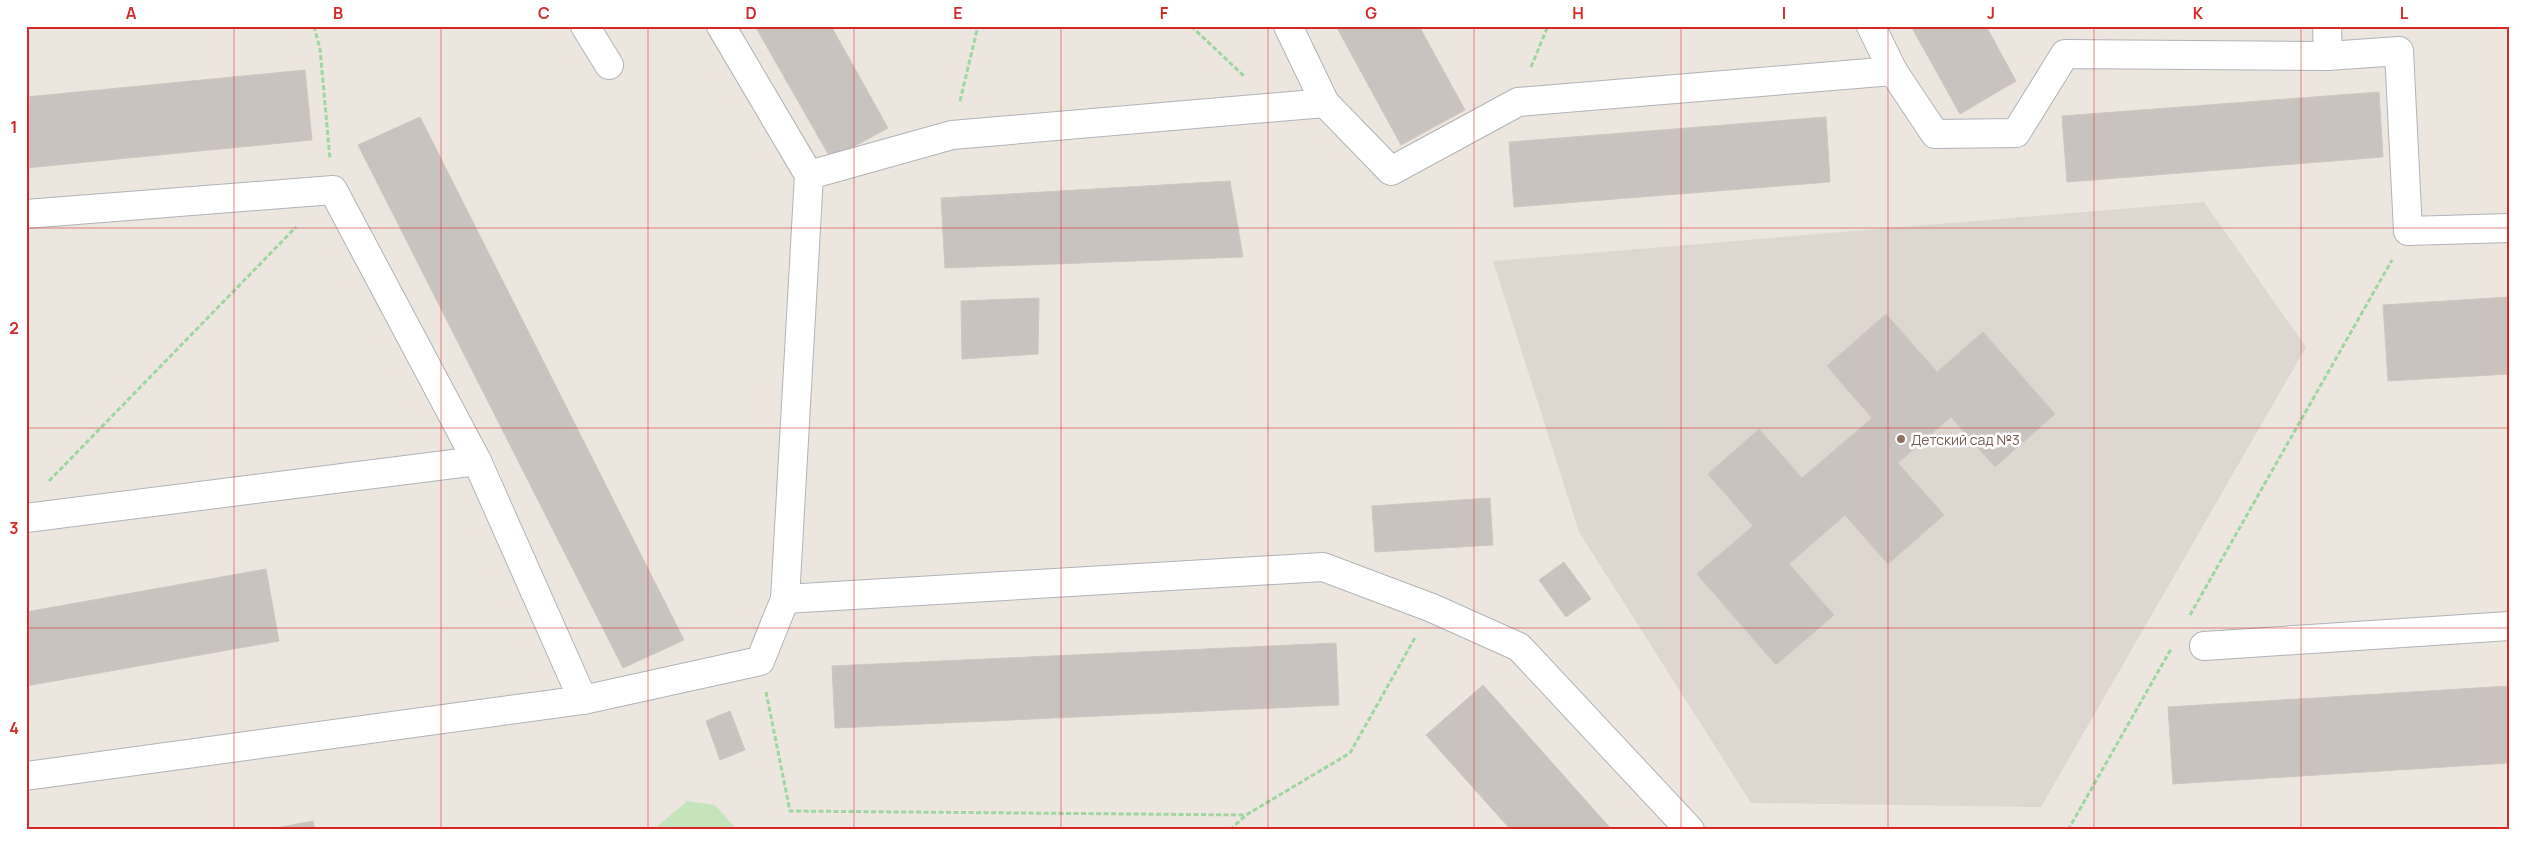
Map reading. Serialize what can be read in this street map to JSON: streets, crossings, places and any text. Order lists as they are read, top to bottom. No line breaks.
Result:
{"places":["Детский сад №3"],"grid":{"columns":["A","B","C","D","E","F","G","H","I","J","K","L"],"rows":["1","2","3","4"]}}
